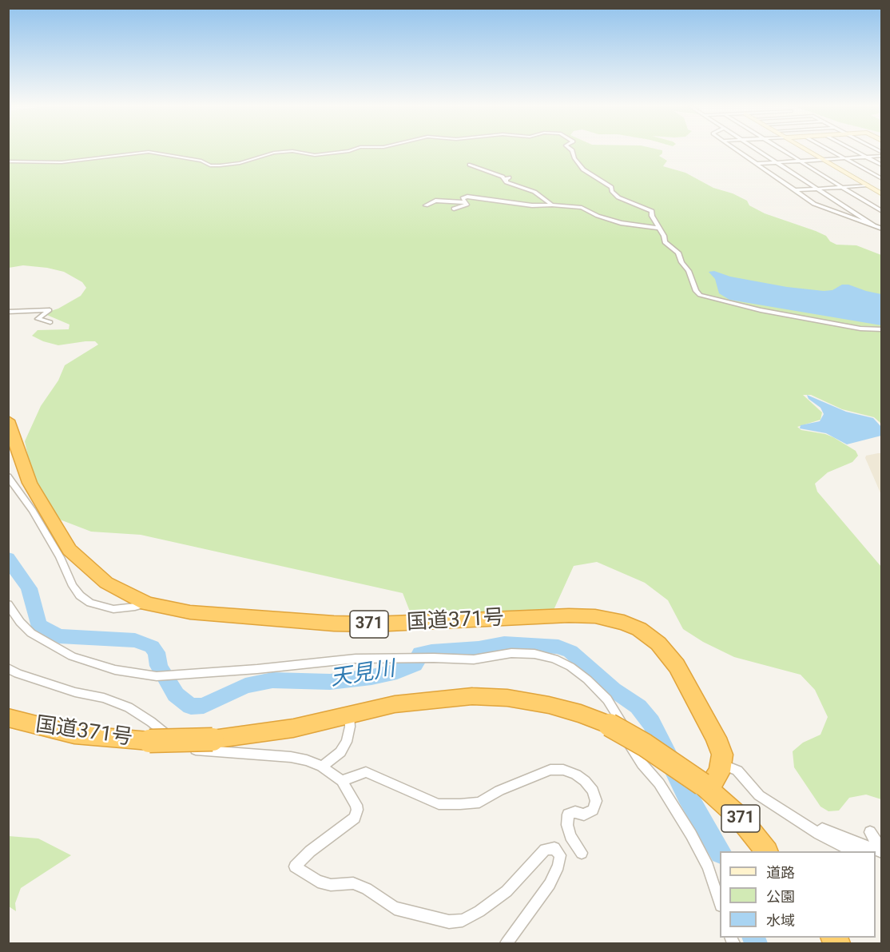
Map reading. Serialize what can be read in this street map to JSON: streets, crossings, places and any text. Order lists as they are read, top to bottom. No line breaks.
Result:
{"streets":{"highway":["国道371号","371"]},"crossings":[["国道371号","371"]],"water":["天見川"],"legend":["道路","公園","水域"]}
